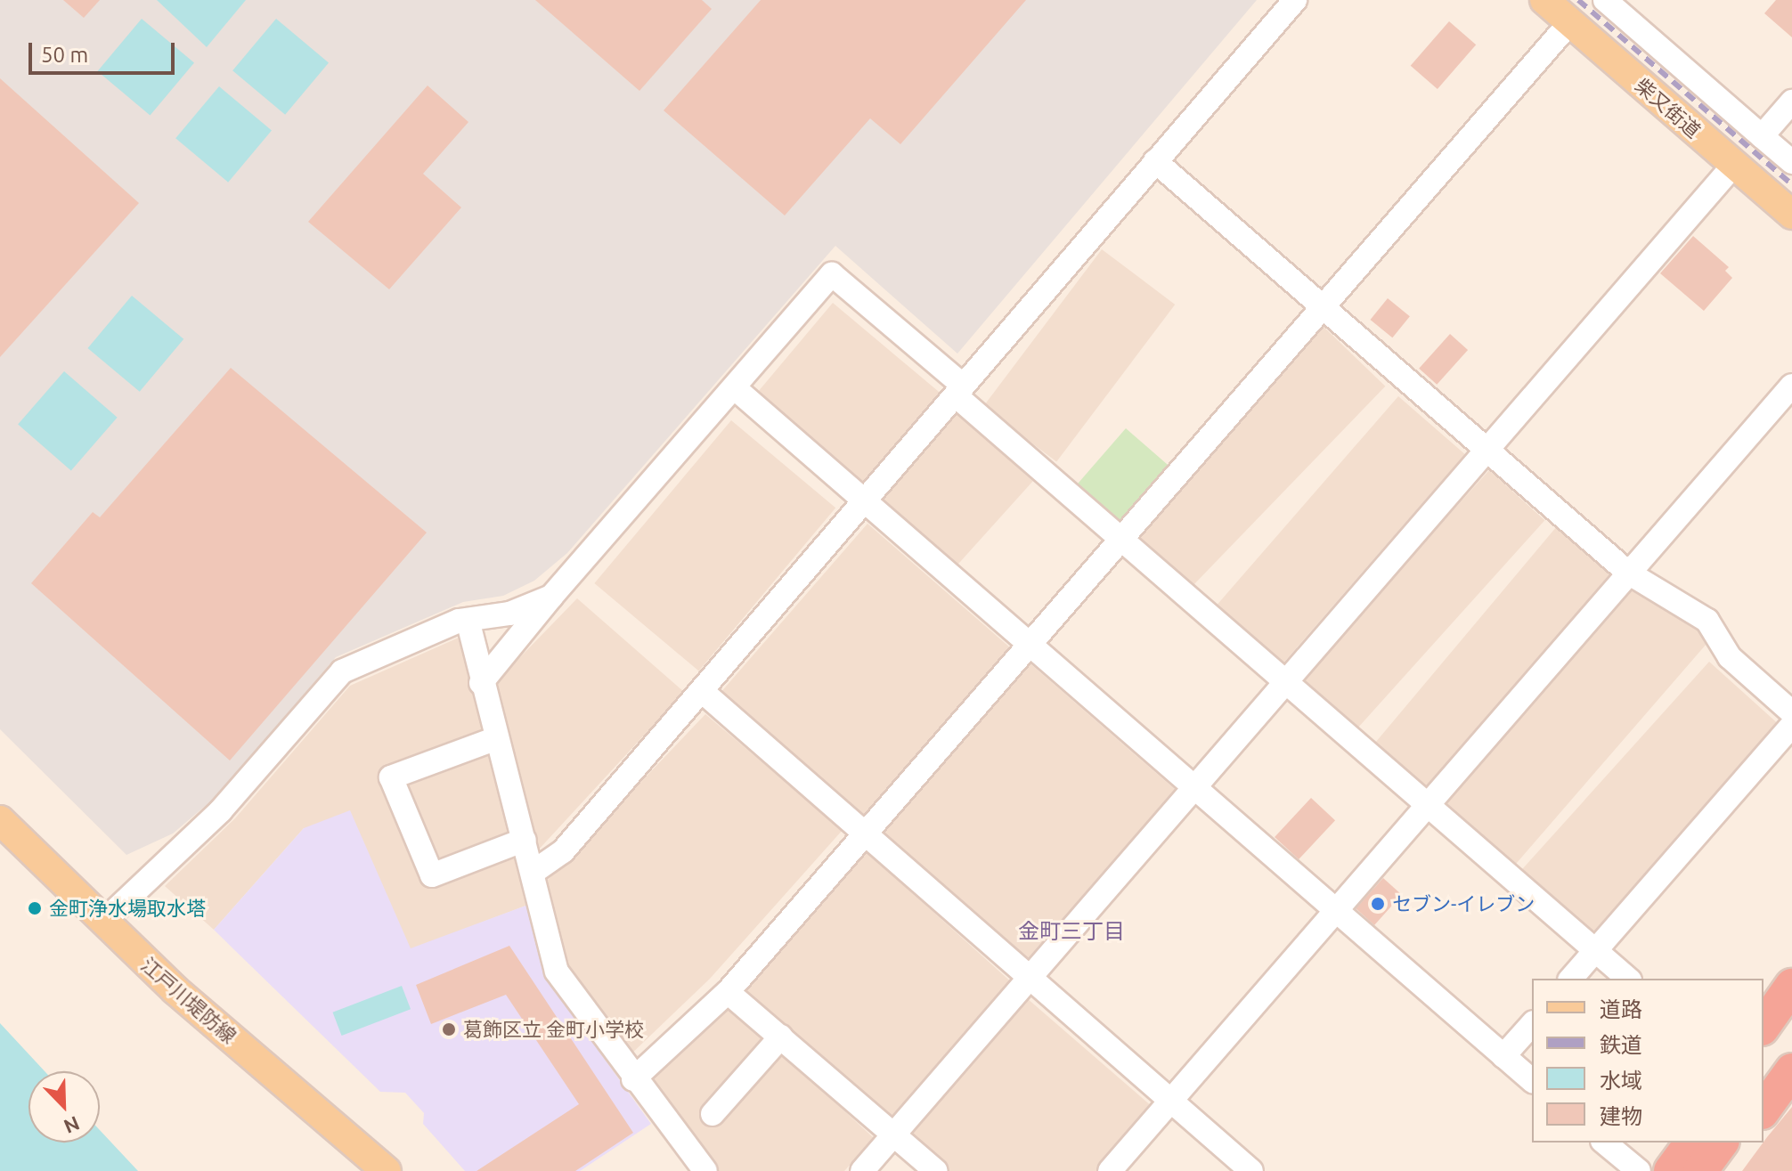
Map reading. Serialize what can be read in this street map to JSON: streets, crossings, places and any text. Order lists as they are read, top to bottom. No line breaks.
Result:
{"streets":{"main road":["柴又街道","江戸川堤防線"]},"districts":["金町三丁目"],"places":["セブン-イレブン","金町浄水場取水塔","葛飾区立 金町小学校"],"legend":["道路","鉄道","水域","建物"],"scale_bar":"50 m","north":"bottom right"}
